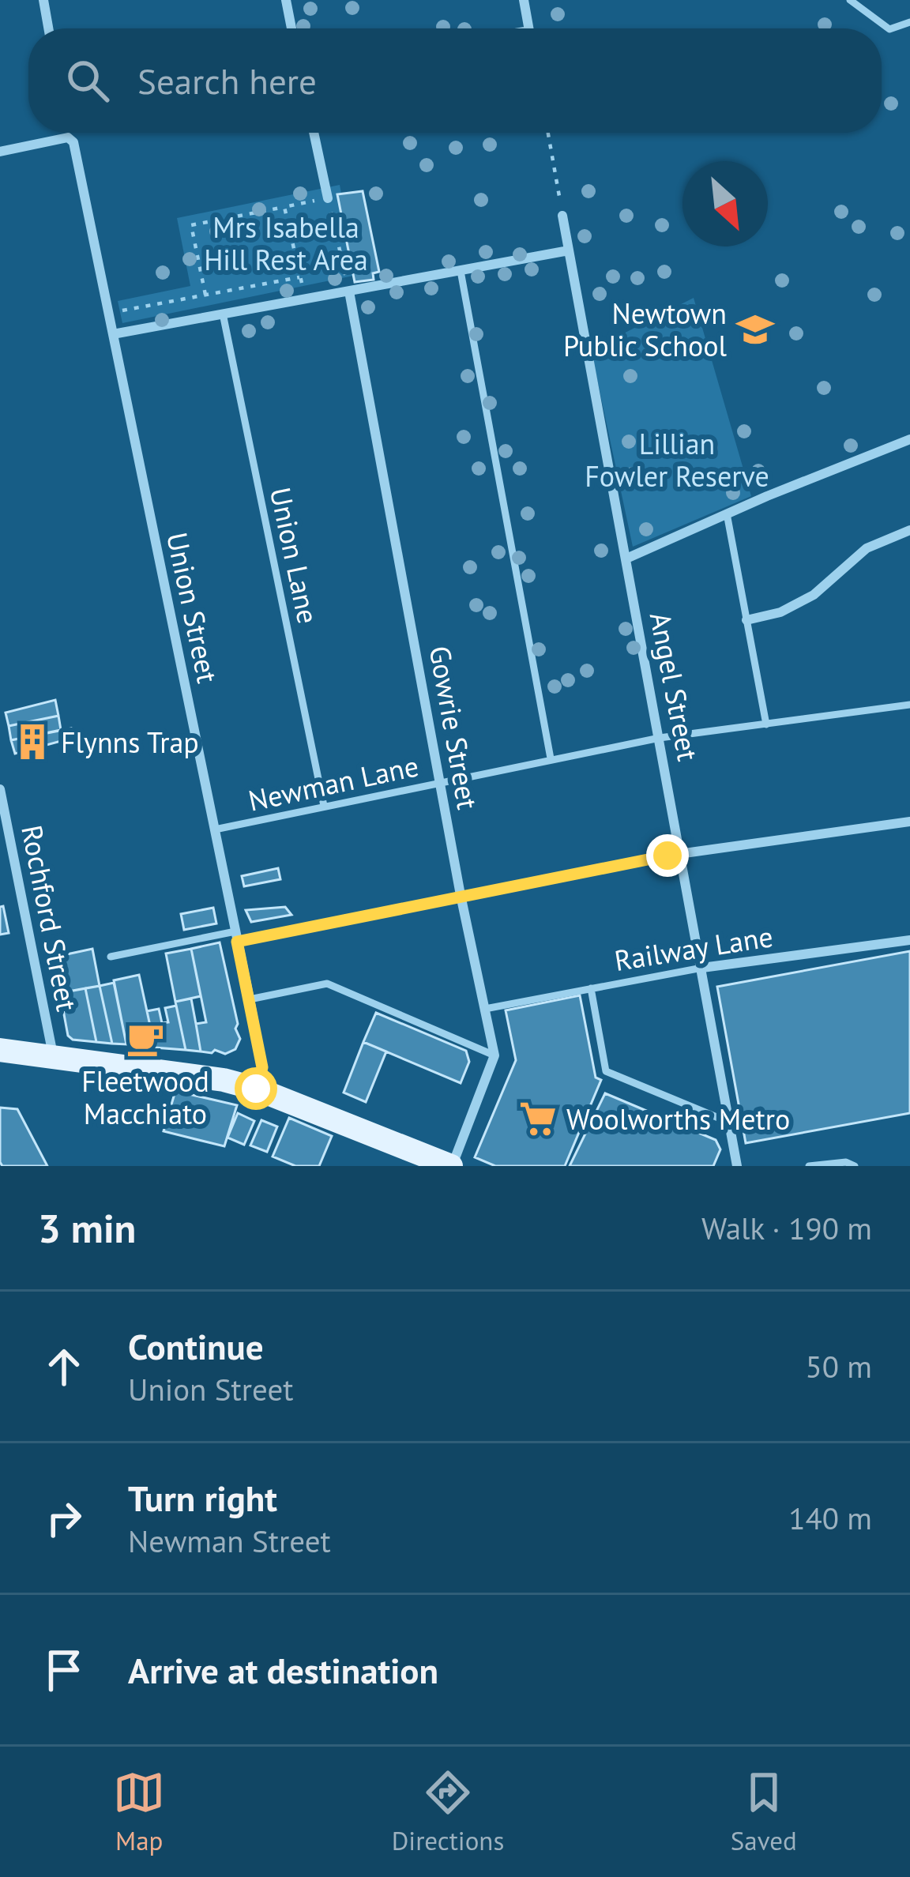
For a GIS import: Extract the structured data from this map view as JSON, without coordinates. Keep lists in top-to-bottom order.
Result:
{
  "streets": {
    "street": [
      "Union Street",
      "Angel Street",
      "Gowrie Street",
      "Rochford Street",
      "Railway Lane"
    ],
    "lane": ["Union Lane", "Newman Lane"]
  },
  "crossings": [
    ["Union Lane", "Newman Lane"],
    ["Union Street", "Newman Lane"],
    ["Angel Street", "Newman Lane"],
    ["Angel Street", "Railway Lane"],
    ["Gowrie Street", "Newman Lane"],
    ["Gowrie Street", "Railway Lane"]
  ],
  "parks": ["Mrs Isabella Hill Rest Area", "Lillian Fowler Reserve"],
  "places": {
    "school or university": ["Newtown Public School"],
    "building": ["Flynns Trap"],
    "cafe": ["Fleetwood Macchiato"],
    "supermarket": ["Woolworths Metro"]
  },
  "north": "bottom right",
  "page": {
    "search": "Search here",
    "heading": ["3 min", "Walk · 190 m"],
    "list": [
      ["Continue", "Union Street", "50 m"],
      ["Turn right", "Newman Street", "140 m"],
      "Arrive at destination"
    ],
    "nav": ["Map", "Directions", "Saved"]
  }
}
